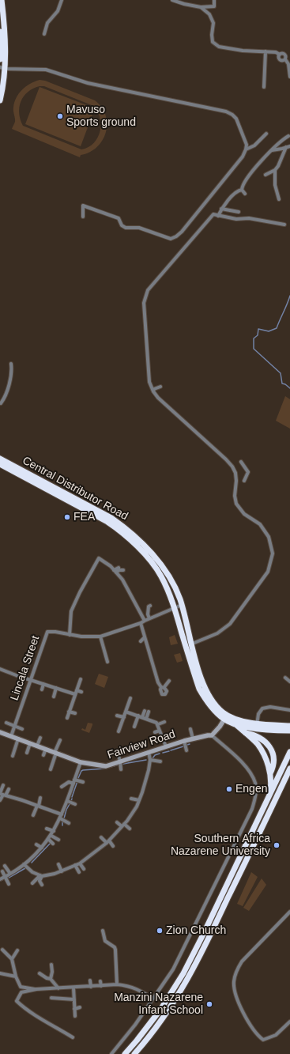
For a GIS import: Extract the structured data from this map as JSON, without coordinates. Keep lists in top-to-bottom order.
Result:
{
  "streets": {
    "highway": ["Central Distributor Road"],
    "main road": ["Fairview Road"],
    "street": ["Lincala Street"]
  },
  "crossings": [
    ["Central Distributor Road", "Lincala Street"],
    ["Lincala Street", "Fairview Road"]
  ],
  "places": [
    "Mavuso Sports ground",
    "FEA",
    "Engen",
    "Southern Africa Nazarene University",
    "Zion Church",
    "Manzini Nazarene Infant School"
  ]
}
